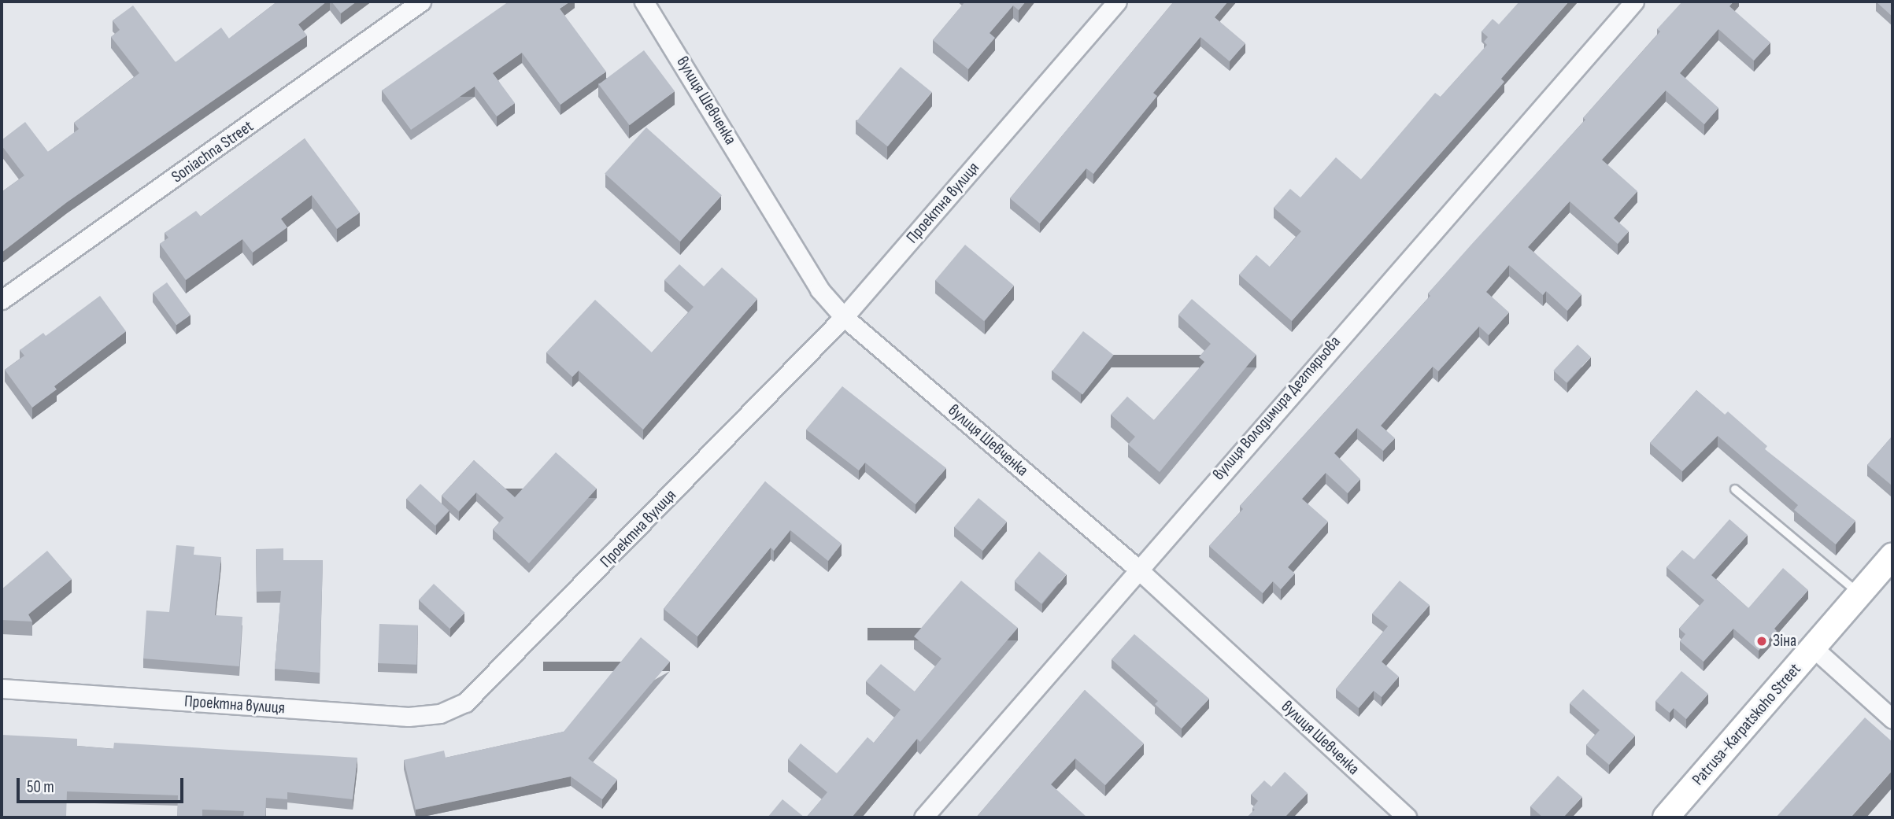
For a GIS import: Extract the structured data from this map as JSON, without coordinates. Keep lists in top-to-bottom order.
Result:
{
  "streets": {
    "main road": ["Patrusa-Karpatskoho Street"],
    "street": [
      "вулиця Шевченка",
      "Soniachna Street",
      "Проектна вулиця",
      "вулиця Володимира Дегтярьова"
    ]
  },
  "crossings": [
    ["вулиця Шевченка", "Проектна вулиця"],
    ["вулиця Шевченка", "вулиця Володимира Дегтярьова"]
  ],
  "places": ["Зіна"],
  "scale_bar": "50 m"
}
